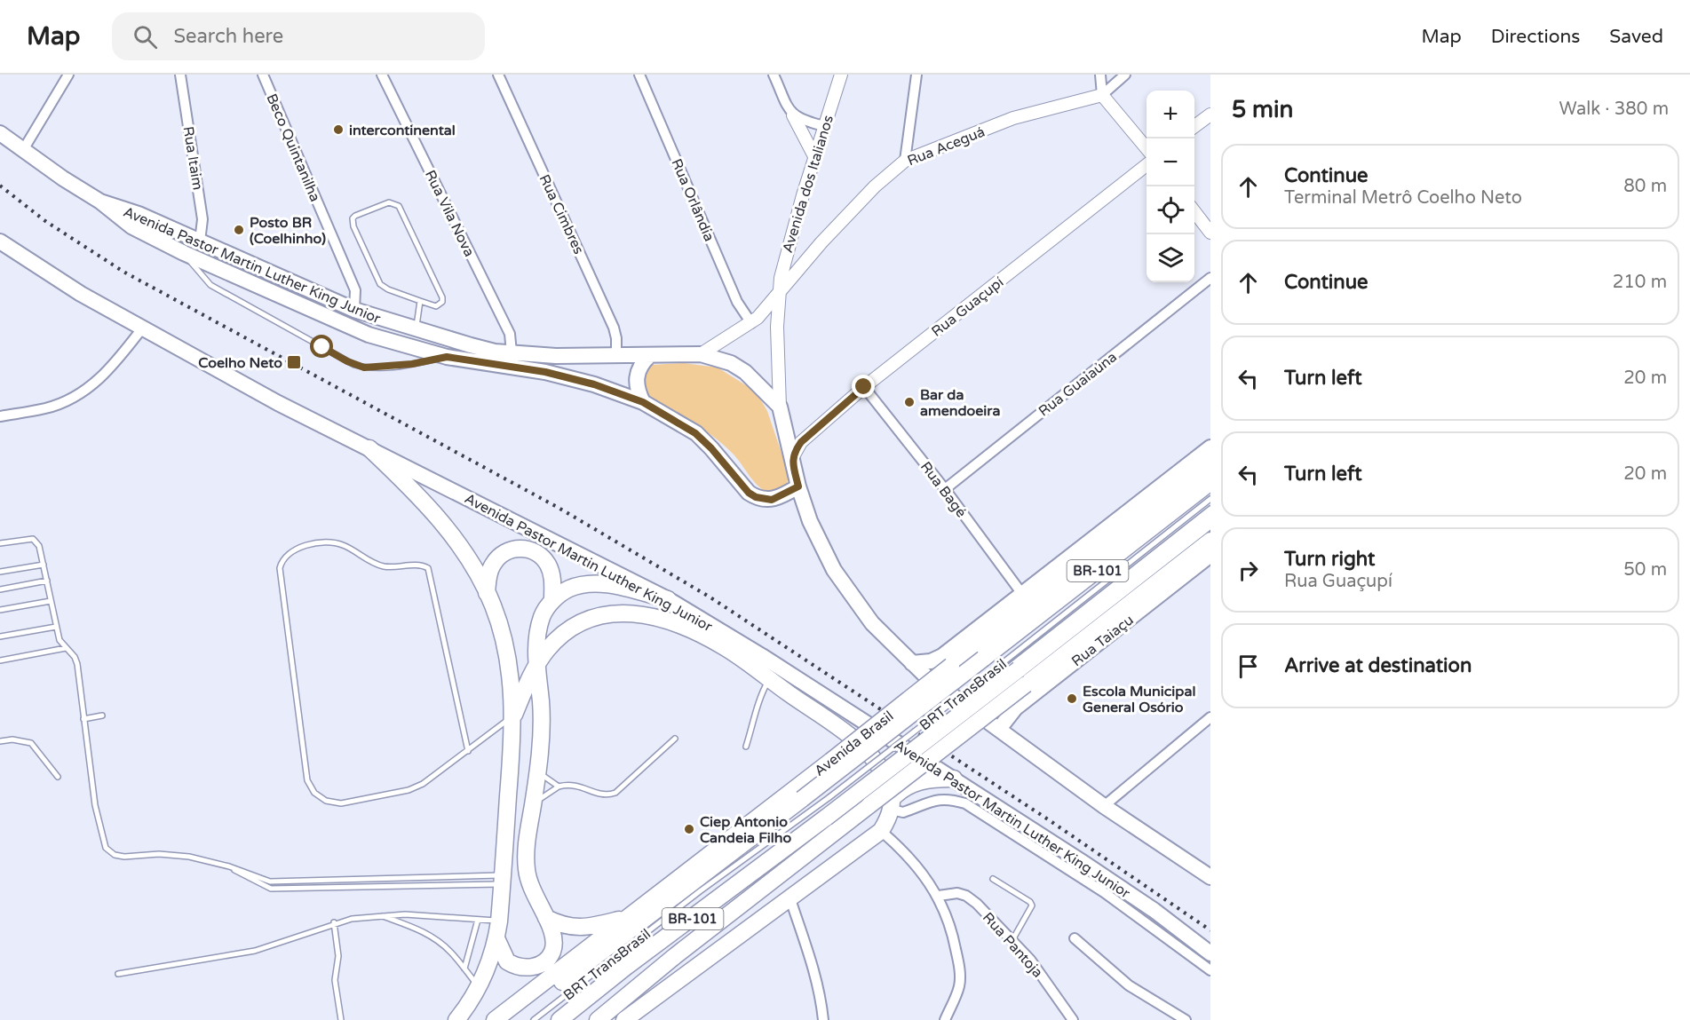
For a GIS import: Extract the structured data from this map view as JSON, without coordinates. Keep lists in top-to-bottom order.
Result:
{
  "streets": {
    "highway": ["BR-101", "Avenida Brasil"],
    "main road": ["Avenida Pastor Martin Luther King Junior", "Rua Taiaçu"],
    "street": [
      "Rua Aceguá",
      "Beco Quintanilha",
      "Rua Itaim",
      "Avenida dos Italianos",
      "Rua Orlândia",
      "Rua Vila Nova",
      "Rua Cimbres",
      "Rua Guaçupí",
      "Rua Guaiaúna",
      "Rua Bagé",
      "Rua Pantoja"
    ],
    "lane": ["BRT TransBrasil"]
  },
  "crossings": [
    ["Rua Aceguá", "Avenida dos Italianos"],
    ["Beco Quintanilha", "Avenida Pastor Martin Luther King Junior"],
    ["Rua Itaim", "Avenida Pastor Martin Luther King Junior"],
    ["Avenida dos Italianos", "Avenida Pastor Martin Luther King Junior"],
    ["Rua Vila Nova", "Avenida Pastor Martin Luther King Junior"],
    ["Rua Cimbres", "Avenida Pastor Martin Luther King Junior"],
    ["Rua Guaçupí", "Rua Bagé"],
    ["Rua Guaiaúna", "Rua Bagé"],
    ["BR-101", "BRT TransBrasil"],
    ["BRT TransBrasil", "Avenida Brasil"]
  ],
  "places": {
    "other": [
      "intercontinental",
      "Posto BR (Coelhinho)",
      "Bar da amendoeira",
      "Escola Municipal General Osório",
      "Ciep Antonio Candeia Filho"
    ],
    "transit": ["Coelho Neto"]
  },
  "page": {
    "header": "Map",
    "search": "Search here",
    "nav": ["Map", "Directions", "Saved"],
    "heading": ["5 min", "Walk · 380 m"],
    "map_buttons": ["+", "−"],
    "list": [
      ["Continue", "Terminal Metrô Coelho Neto", "80 m"],
      ["Continue", "210 m"],
      ["Turn left", "20 m"],
      ["Turn left", "20 m"],
      ["Turn right", "Rua Guaçupí", "50 m"],
      "Arrive at destination"
    ]
  }
}
